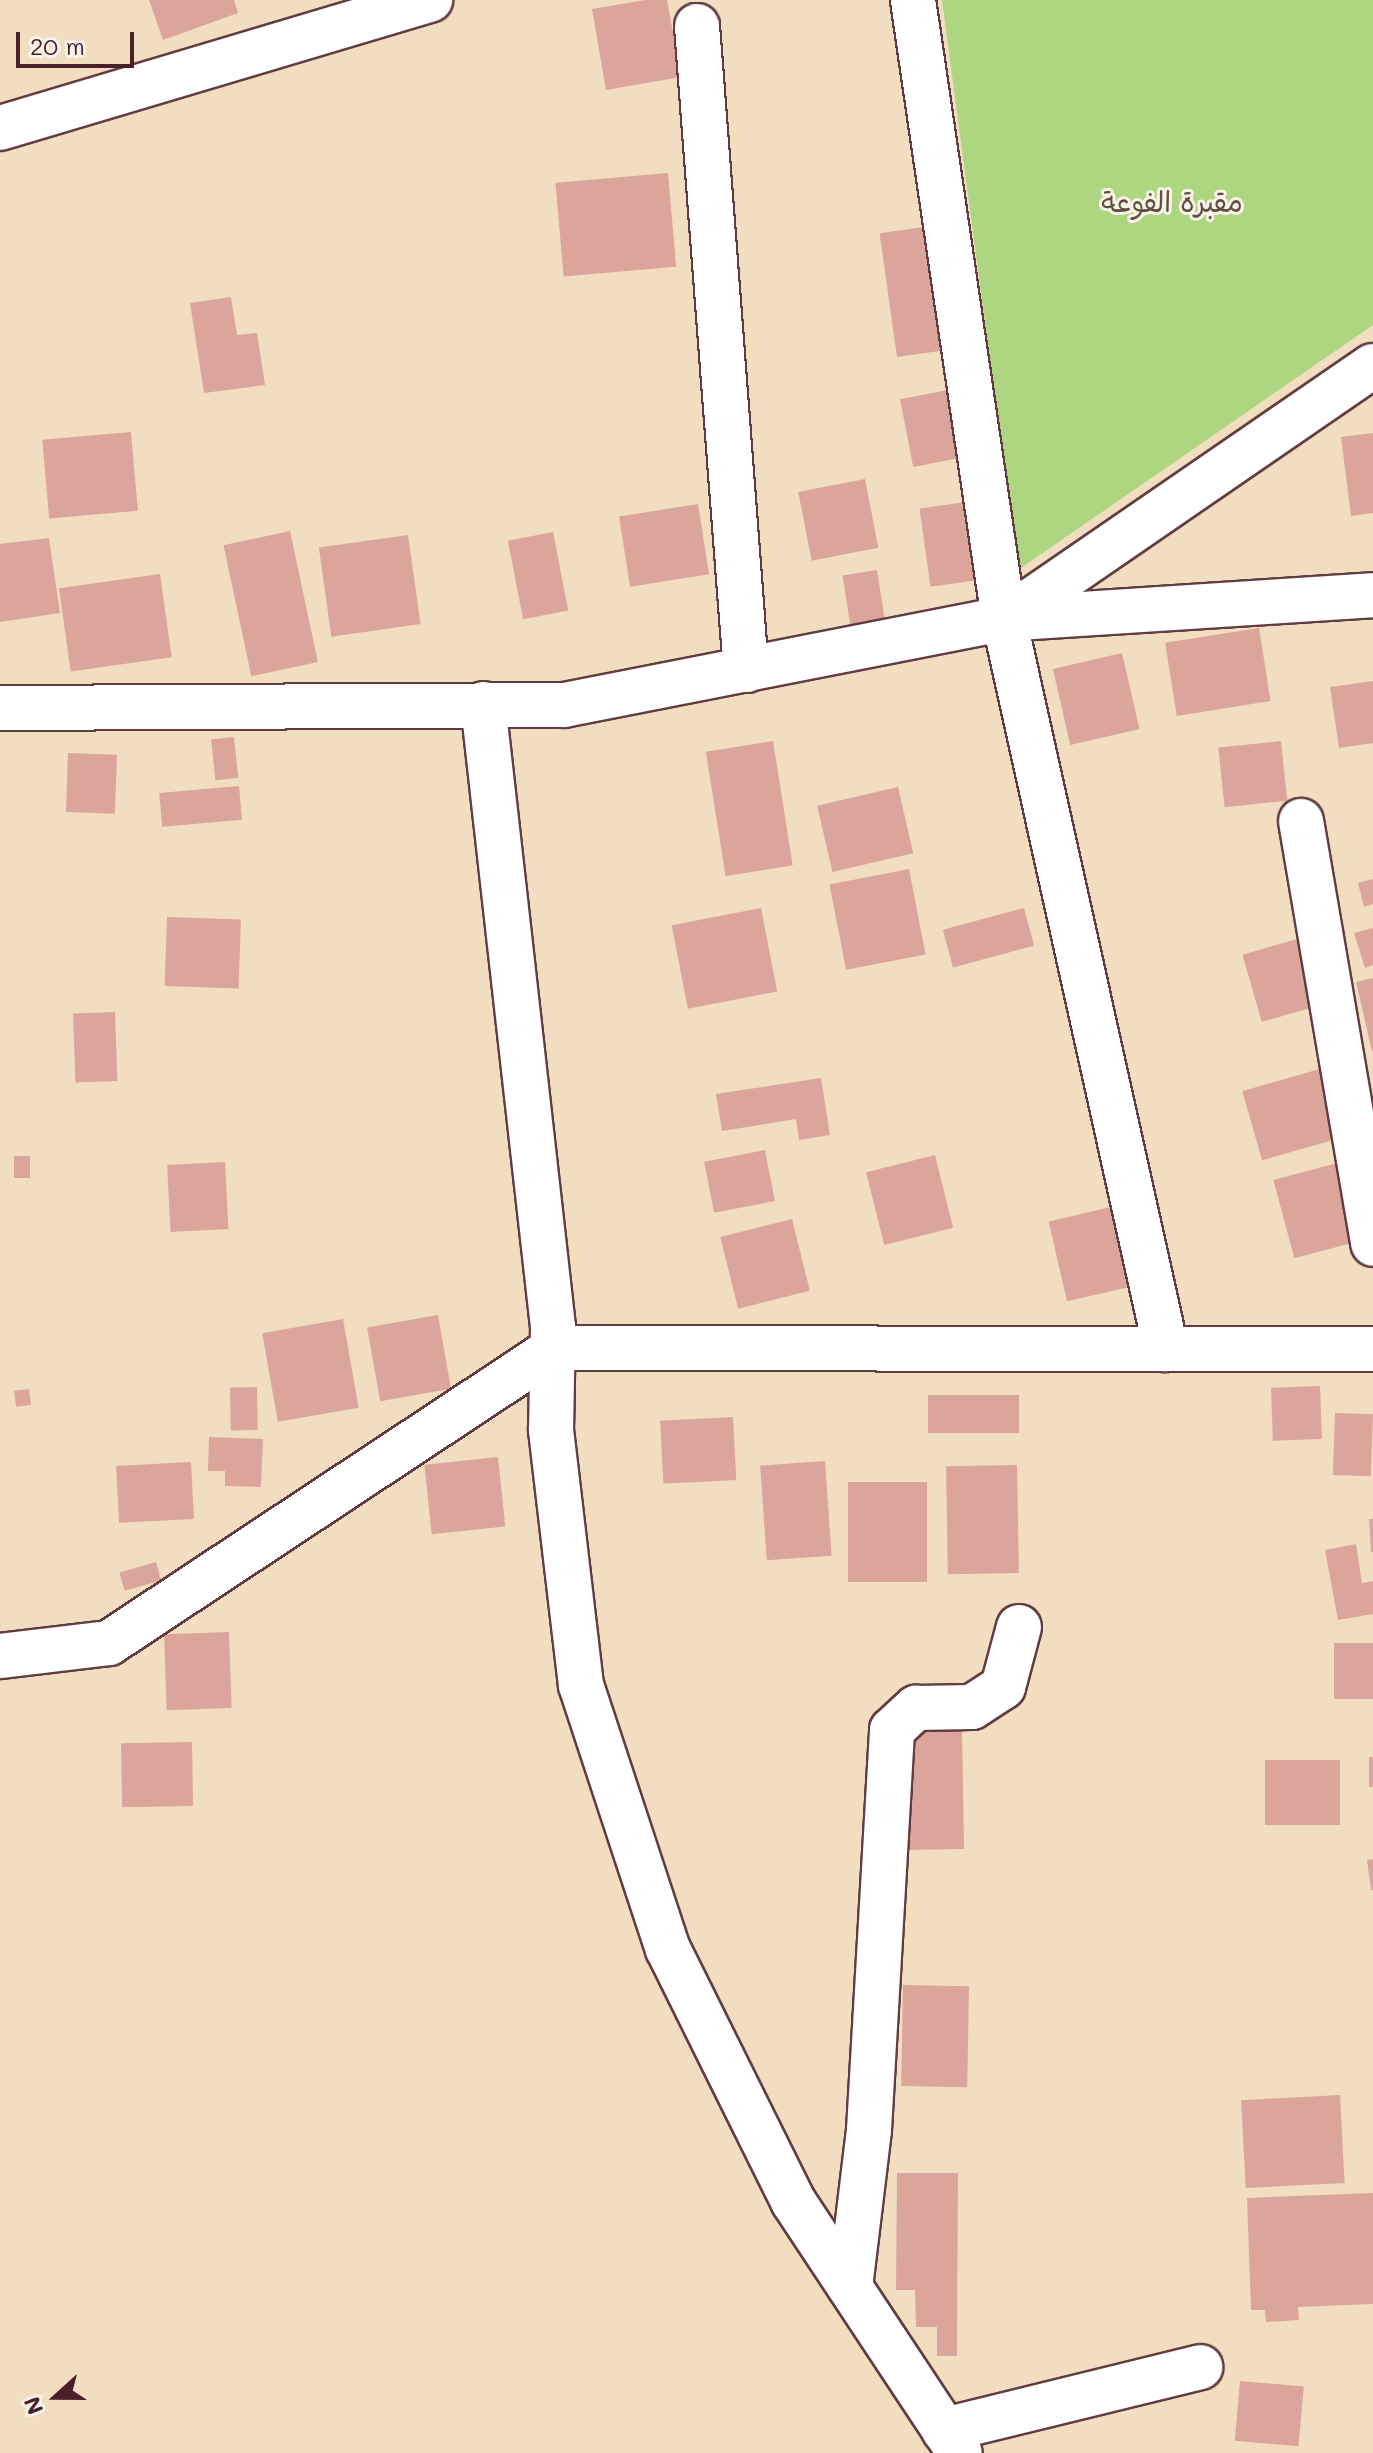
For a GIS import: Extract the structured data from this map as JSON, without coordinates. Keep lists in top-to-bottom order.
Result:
{
  "parks": ["مقبرة الفوعة"],
  "scale_bar": "20 m",
  "north": "left"
}
